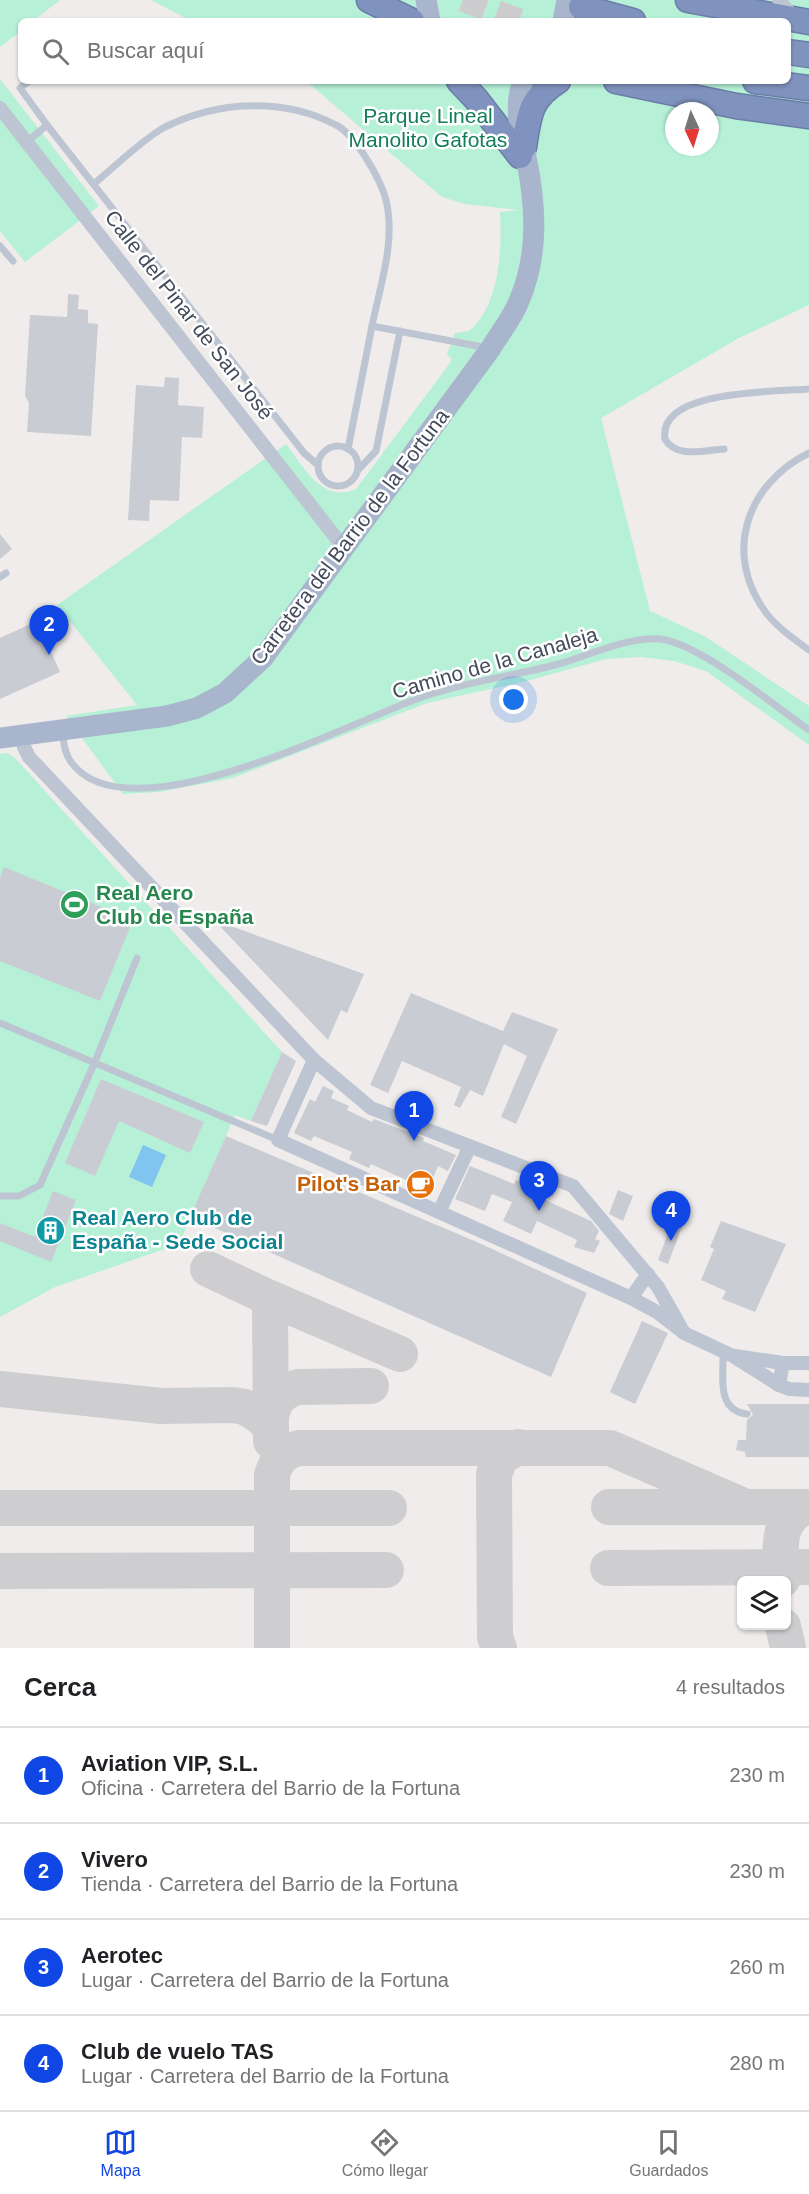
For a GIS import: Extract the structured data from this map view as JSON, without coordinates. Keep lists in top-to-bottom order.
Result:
{
  "streets": {
    "main road": ["Carretera del Barrio de la Fortuna"],
    "street": ["Calle del Pinar de San José"],
    "lane": ["Camino de la Canaleja"]
  },
  "crossings": [
    ["Calle del Pinar de San José", "Carretera del Barrio de la Fortuna"],
    ["Carretera del Barrio de la Fortuna", "Camino de la Canaleja"]
  ],
  "parks": ["Parque Lineal Manolito Gafotas"],
  "places": {
    "sports": ["Real Aero Club de España"],
    "cafe": ["Pilot's Bar"],
    "building": ["Real Aero Club de España - Sede Social"]
  },
  "north": "bottom",
  "page": {
    "search": "Buscar aquí",
    "pins": [
      "2",
      "1",
      "3",
      "4"
    ],
    "heading": ["Cerca", "4 resultados"],
    "list": [
      {
        "mark": "1",
        "name": "Aviation VIP, S.L.",
        "note": "Oficina · Carretera del Barrio de la Fortuna",
        "value": "230 m"
      },
      {
        "mark": "2",
        "name": "Vivero",
        "note": "Tienda · Carretera del Barrio de la Fortuna",
        "value": "230 m"
      },
      {
        "mark": "3",
        "name": "Aerotec",
        "note": "Lugar · Carretera del Barrio de la Fortuna",
        "value": "260 m"
      },
      {
        "mark": "4",
        "name": "Club de vuelo TAS",
        "note": "Lugar · Carretera del Barrio de la Fortuna",
        "value": "280 m"
      }
    ],
    "nav": ["Mapa", "Cómo llegar", "Guardados"]
  }
}
